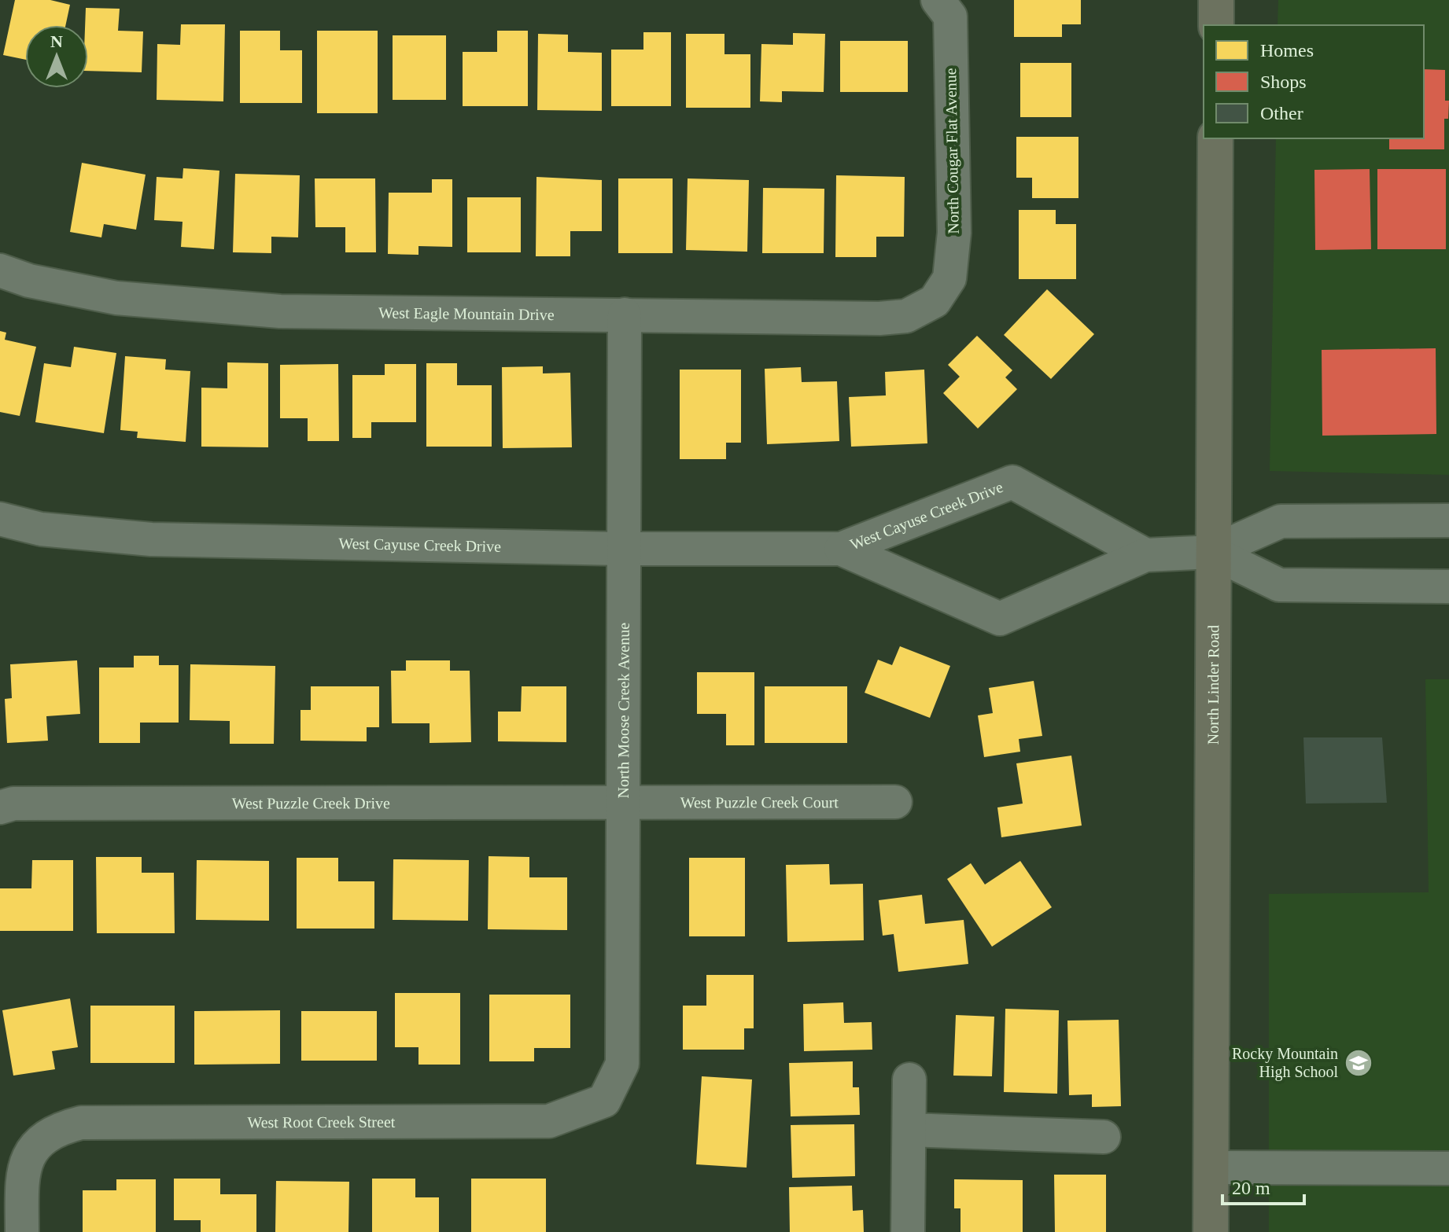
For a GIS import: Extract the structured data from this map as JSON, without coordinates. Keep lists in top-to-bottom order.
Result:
{
  "streets": {
    "main road": ["North Linder Road"],
    "street": [
      "North Cougar Flat Avenue",
      "West Eagle Mountain Drive",
      "West Cayuse Creek Drive",
      "North Moose Creek Avenue",
      "West Puzzle Creek Court",
      "West Puzzle Creek Drive",
      "West Root Creek Street"
    ]
  },
  "crossings": [
    ["North Cougar Flat Avenue", "West Eagle Mountain Drive"],
    ["West Eagle Mountain Drive", "North Moose Creek Avenue"],
    ["West Cayuse Creek Drive", "North Linder Road"],
    ["West Cayuse Creek Drive", "North Moose Creek Avenue"],
    ["North Moose Creek Avenue", "West Puzzle Creek Court"],
    ["North Moose Creek Avenue", "West Puzzle Creek Drive"],
    ["North Moose Creek Avenue", "West Root Creek Street"],
    ["West Puzzle Creek Court", "West Puzzle Creek Drive"]
  ],
  "places": {
    "school or university": ["Rocky Mountain High School"]
  },
  "legend": ["Homes", "Shops", "Other"],
  "scale_bar": "20 m",
  "north": "top"
}
